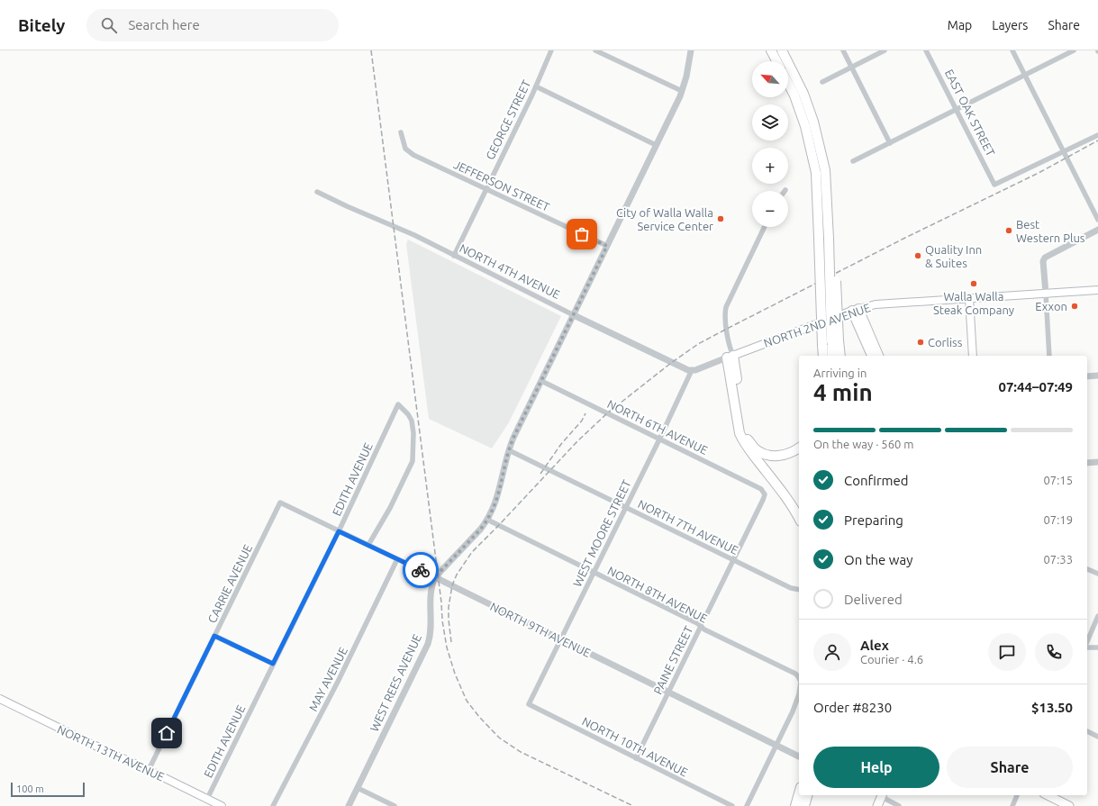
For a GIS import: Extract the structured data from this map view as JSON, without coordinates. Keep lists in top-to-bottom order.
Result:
{
  "streets": {
    "main road": ["NORTH 2ND AVENUE", "NORTH 13TH AVENUE"],
    "street": [
      "EAST OAK STREET",
      "GEORGE STREET",
      "JEFFERSON STREET",
      "NORTH 4TH AVENUE",
      "NORTH 6TH AVENUE",
      "EDITH AVENUE",
      "NORTH 7TH AVENUE",
      "WEST MOORE STREET",
      "CARRIE AVENUE",
      "NORTH 8TH AVENUE",
      "NORTH 9TH AVENUE",
      "PAINE STREET",
      "MAY AVENUE",
      "WEST REES AVENUE",
      "NORTH 10TH AVENUE"
    ]
  },
  "crossings": [
    ["GEORGE STREET", "JEFFERSON STREET"],
    ["GEORGE STREET", "NORTH 4TH AVENUE"],
    ["JEFFERSON STREET", "WEST REES AVENUE"],
    ["NORTH 4TH AVENUE", "NORTH 2ND AVENUE"],
    ["NORTH 4TH AVENUE", "WEST MOORE STREET"],
    ["NORTH 4TH AVENUE", "WEST REES AVENUE"],
    ["NORTH 2ND AVENUE", "WEST MOORE STREET"],
    ["NORTH 6TH AVENUE", "WEST MOORE STREET"],
    ["NORTH 6TH AVENUE", "PAINE STREET"],
    ["NORTH 6TH AVENUE", "WEST REES AVENUE"],
    ["EDITH AVENUE", "NORTH 9TH AVENUE"],
    ["EDITH AVENUE", "NORTH 13TH AVENUE"],
    ["NORTH 7TH AVENUE", "WEST MOORE STREET"],
    ["NORTH 7TH AVENUE", "PAINE STREET"],
    ["NORTH 7TH AVENUE", "WEST REES AVENUE"],
    ["WEST MOORE STREET", "NORTH 8TH AVENUE"],
    ["WEST MOORE STREET", "NORTH 9TH AVENUE"],
    ["WEST MOORE STREET", "NORTH 10TH AVENUE"],
    ["CARRIE AVENUE", "NORTH 9TH AVENUE"],
    ["CARRIE AVENUE", "NORTH 13TH AVENUE"],
    ["NORTH 8TH AVENUE", "PAINE STREET"],
    ["NORTH 8TH AVENUE", "WEST REES AVENUE"],
    ["NORTH 9TH AVENUE", "PAINE STREET"],
    ["NORTH 9TH AVENUE", "MAY AVENUE"],
    ["NORTH 9TH AVENUE", "WEST REES AVENUE"],
    ["PAINE STREET", "NORTH 10TH AVENUE"]
  ],
  "places": [
    "City of Walla Walla Service Center",
    "Best Western Plus",
    "Quality Inn & Suites",
    "Walla Walla Steak Company",
    "Exxon",
    "Corliss"
  ],
  "scale_bar": "100 m",
  "north": "top left",
  "page": {
    "header": "Bitely",
    "search": "Search here",
    "nav": ["Map", "Layers", "Share"],
    "map_buttons": ["+", "−"],
    "heading": ["4 min", "Arriving in", "07:44–07:49"],
    "panel": [
      "Alex",
      "Courier · 4.6",
      "Order #8230",
      "$13.50"
    ],
    "bar": "On the way · 560 m",
    "list": [
      ["Confirmed", "07:15"],
      ["Preparing", "07:19"],
      ["On the way", "07:33"],
      "Delivered"
    ],
    "buttons": ["Help", "Share"],
    "scale": "100 m"
  }
}
